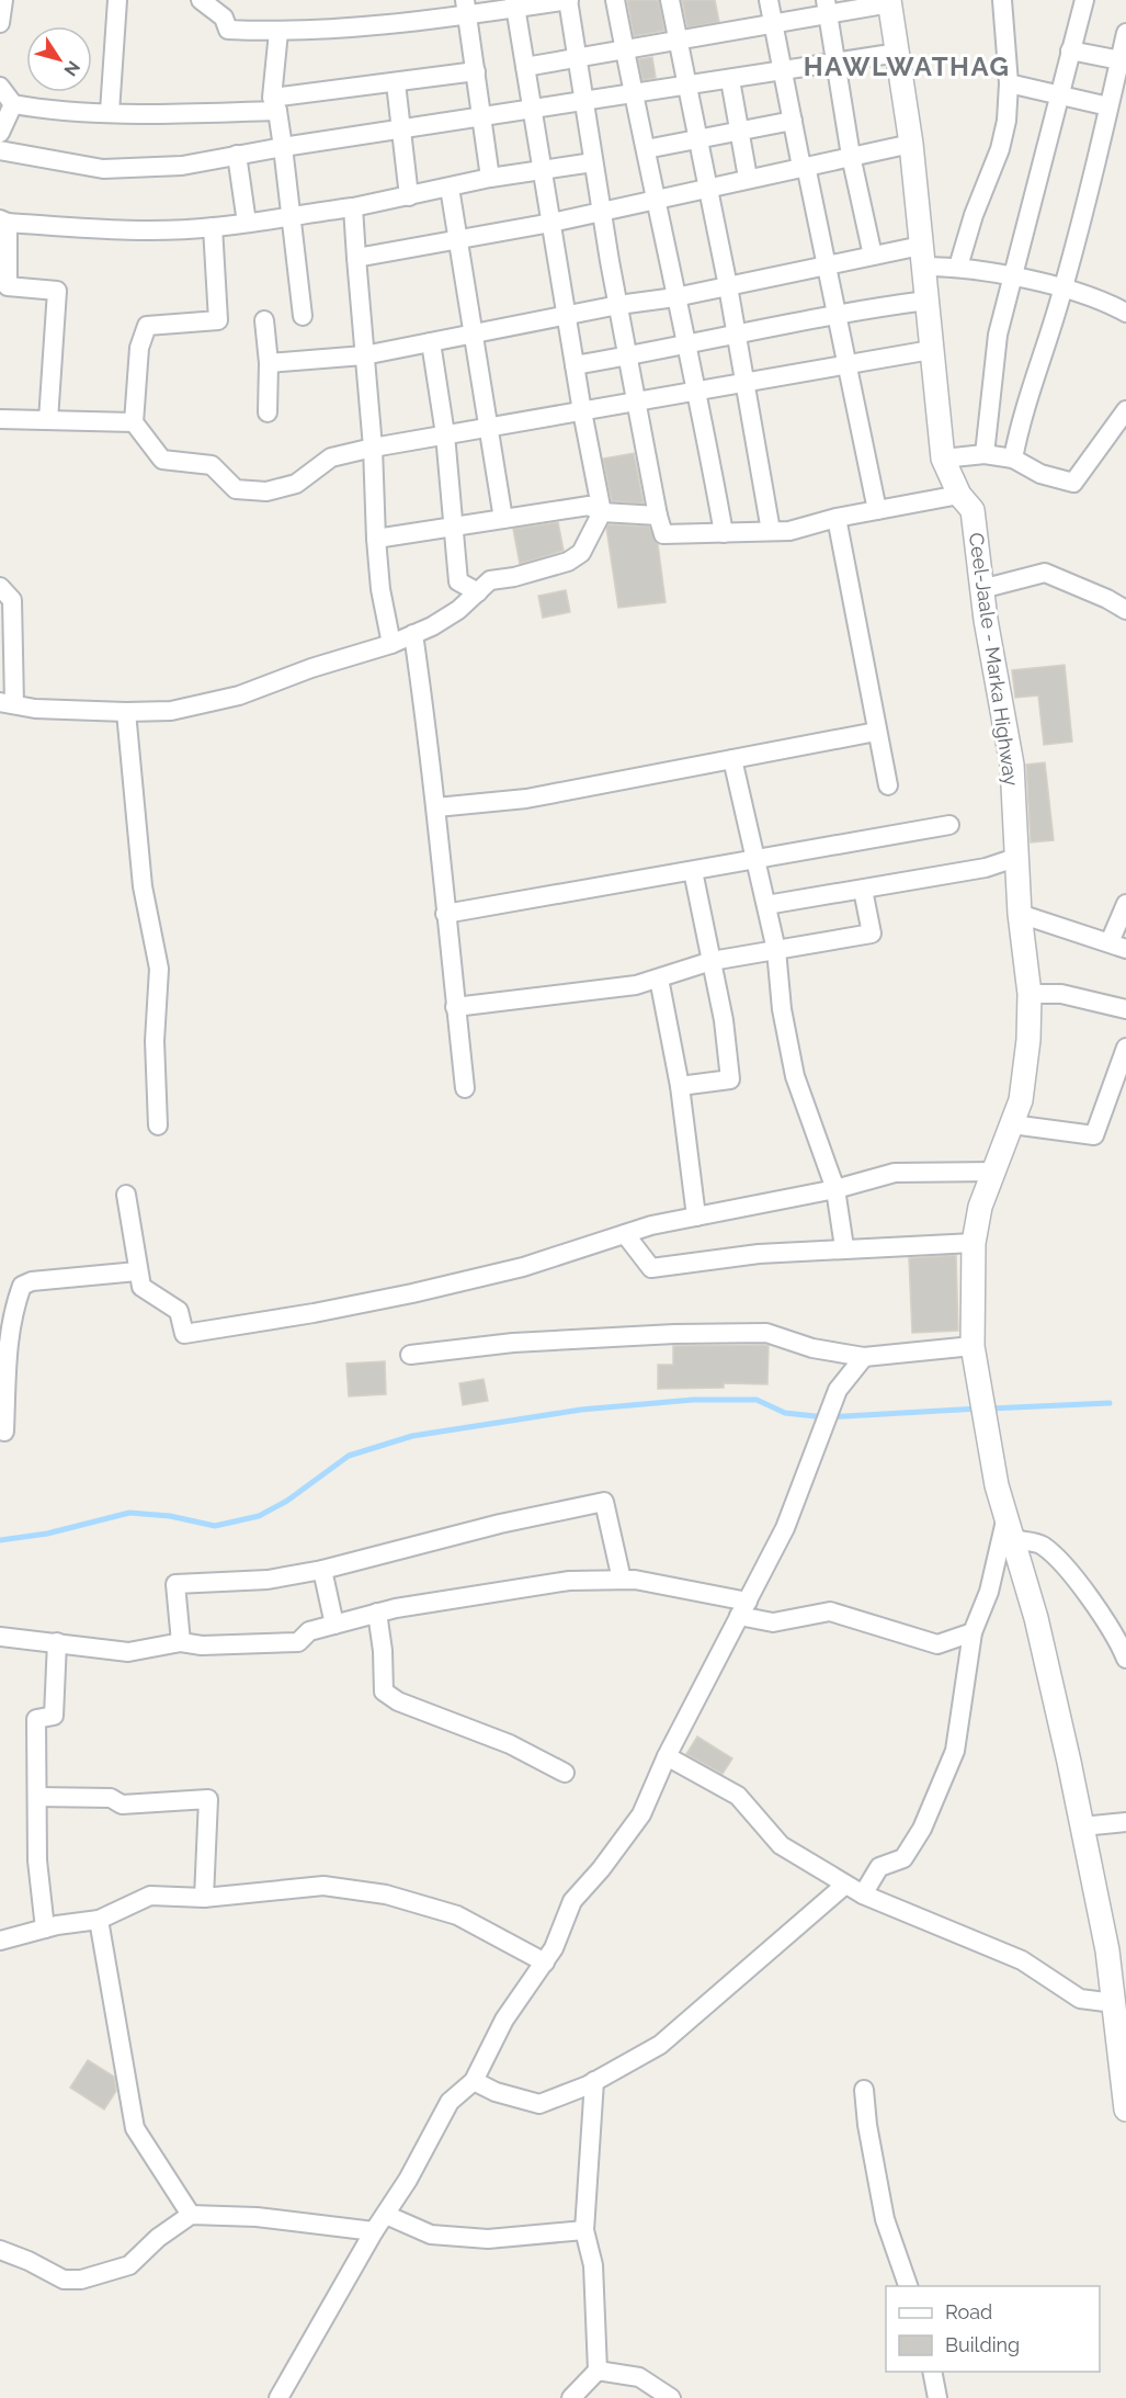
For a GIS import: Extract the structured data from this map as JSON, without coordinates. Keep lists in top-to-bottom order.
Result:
{
  "streets": {
    "street": ["Ceel-Jaale - Marka Highway"]
  },
  "districts": ["HAWLWATHAG"],
  "legend": ["Road", "Building"],
  "north": "bottom right"
}
